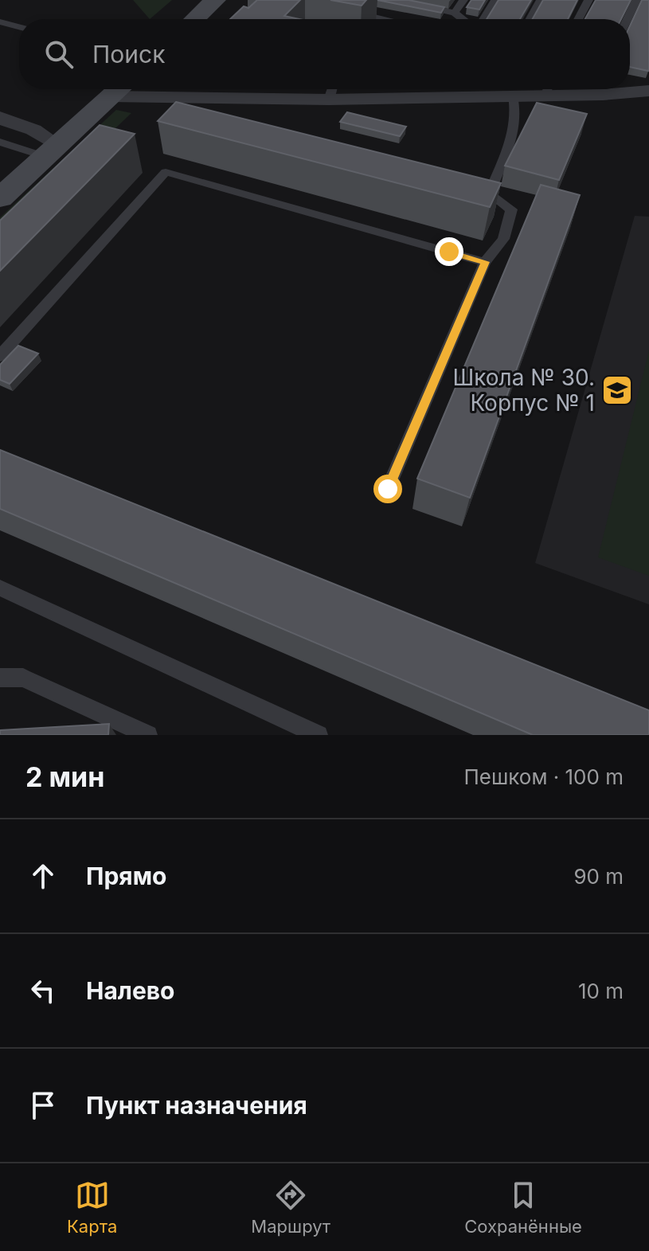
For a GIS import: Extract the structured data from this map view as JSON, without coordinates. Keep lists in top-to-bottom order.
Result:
{
  "places": {
    "school or university": ["Школа № 30. Корпус № 1"]
  },
  "page": {
    "search": "Поиск",
    "heading": ["2 мин", "Пешком · 100 m"],
    "list": [
      ["Прямо", "90 m"],
      ["Налево", "10 m"],
      "Пункт назначения"
    ],
    "nav": ["Карта", "Маршрут", "Сохранённые"]
  }
}
